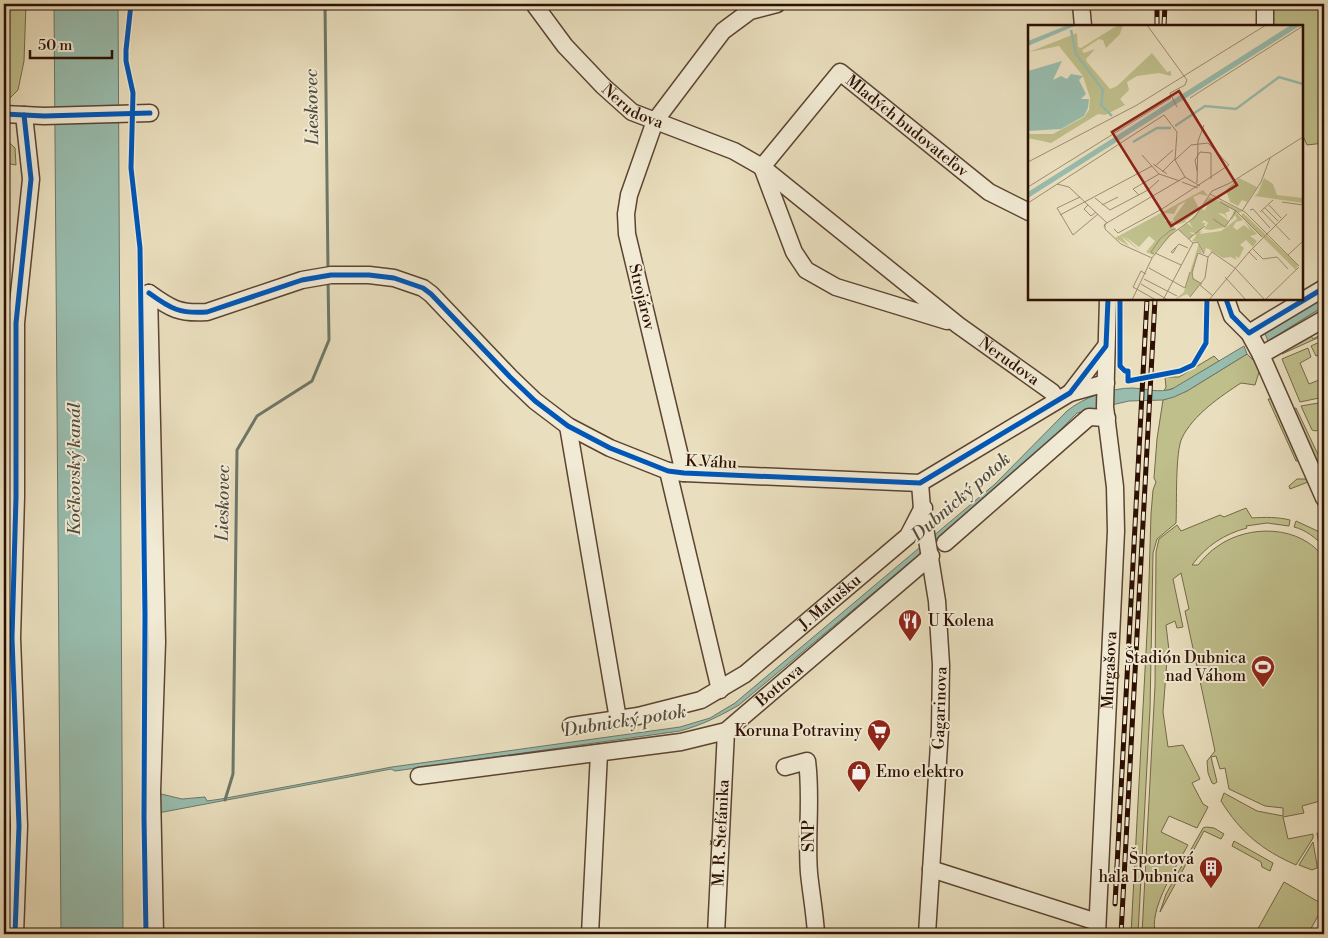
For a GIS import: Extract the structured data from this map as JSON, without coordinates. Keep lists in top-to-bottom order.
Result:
{
  "streets": {
    "street": [
      "Nerudova",
      "Mladých budovateľov",
      "Strojárov",
      "K Váhu",
      "J. Matušku",
      "Murgašova",
      "Bottova",
      "Gagarinova",
      "M. R. Štefánika",
      "SNP"
    ]
  },
  "crossings": [
    ["Nerudova", "Mladých budovateľov"],
    ["Nerudova", "Strojárov"],
    ["Strojárov", "K Váhu"],
    ["K Váhu", "Gagarinova"],
    ["J. Matušku", "Gagarinova"],
    ["Bottova", "Gagarinova"],
    ["Bottova", "M. R. Štefánika"]
  ],
  "water": ["Lieskovec", "Kočkovský kanál", "Dubnický potok"],
  "places": {
    "restaurant": ["U Kolena"],
    "sports": ["Štadión Dubnica nad Váhom"],
    "supermarket": ["Koruna Potraviny"],
    "shop": ["Emo elektro"],
    "building": ["Športová hala Dubnica"]
  },
  "scale_bar": "50 m"
}
